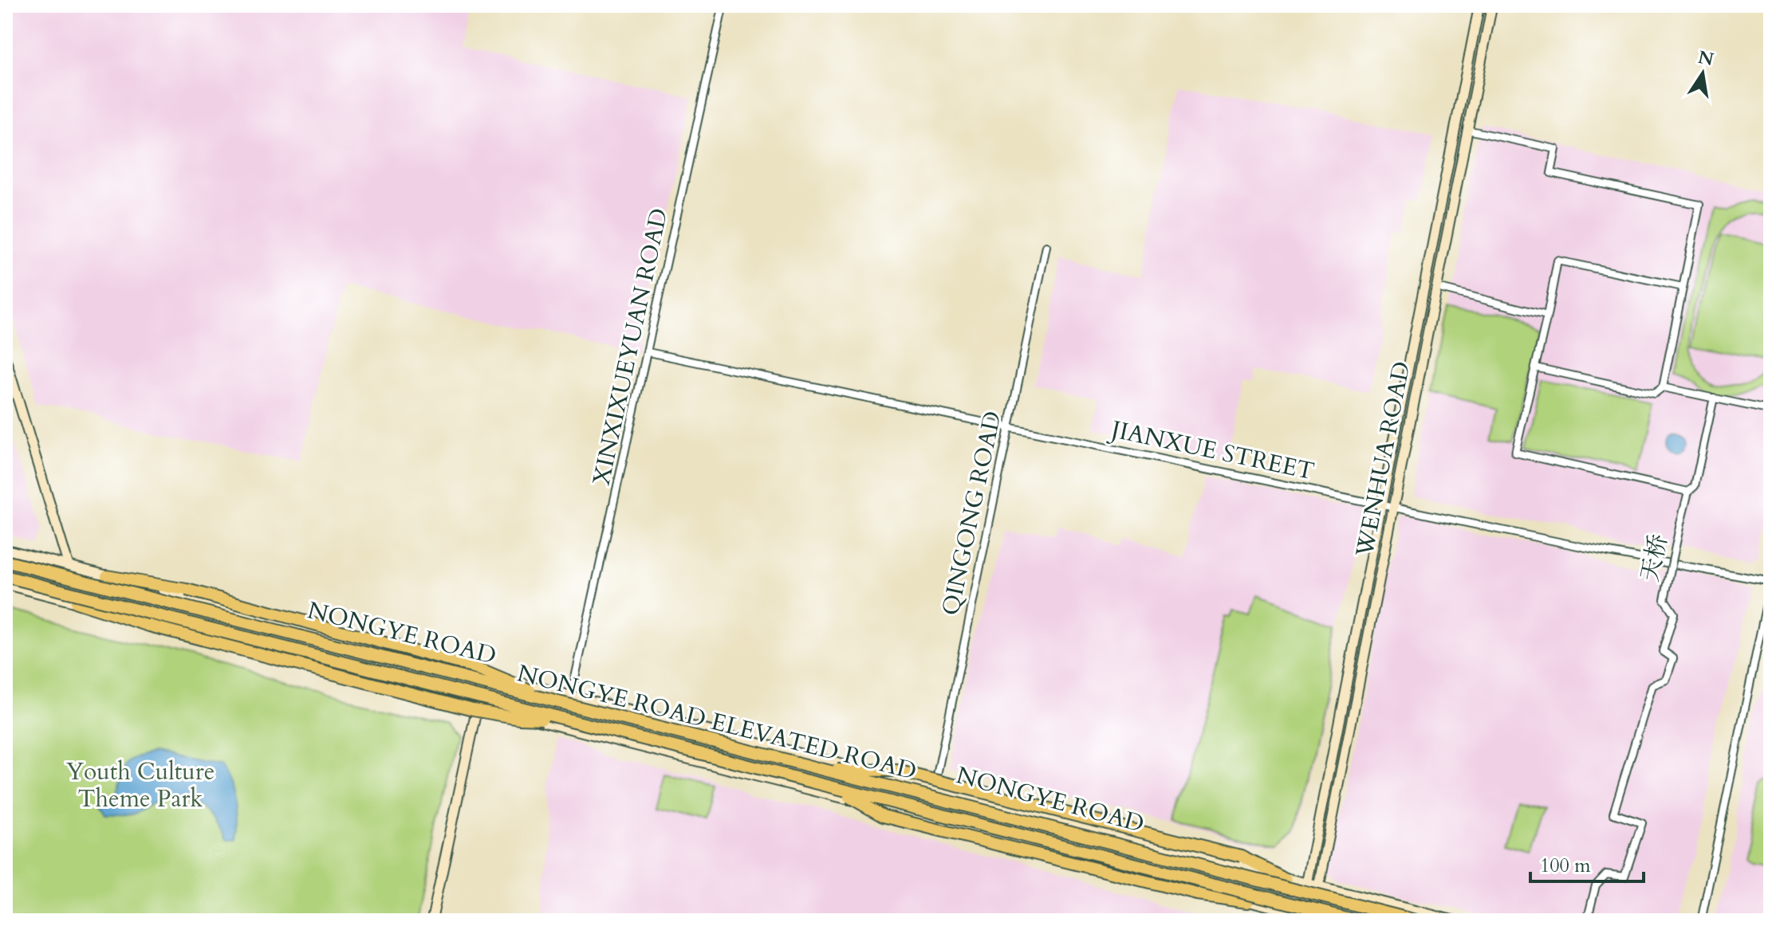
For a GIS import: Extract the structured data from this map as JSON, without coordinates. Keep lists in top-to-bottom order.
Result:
{
  "streets": {
    "highway": ["NONGYE ROAD ELEVATED ROAD"],
    "street": [
      "XINXIXUEYUAN ROAD",
      "JIANXUE STREET",
      "WENHUA ROAD",
      "QINGONG ROAD",
      "天桥",
      "NONGYE ROAD"
    ]
  },
  "crossings": [
    ["XINXIXUEYUAN ROAD", "JIANXUE STREET"],
    ["XINXIXUEYUAN ROAD", "NONGYE ROAD"],
    ["JIANXUE STREET", "WENHUA ROAD"],
    ["JIANXUE STREET", "QINGONG ROAD"],
    ["WENHUA ROAD", "NONGYE ROAD"],
    ["QINGONG ROAD", "NONGYE ROAD"]
  ],
  "parks": ["Youth Culture Theme Park"],
  "scale_bar": "100 m",
  "north": "top"
}
